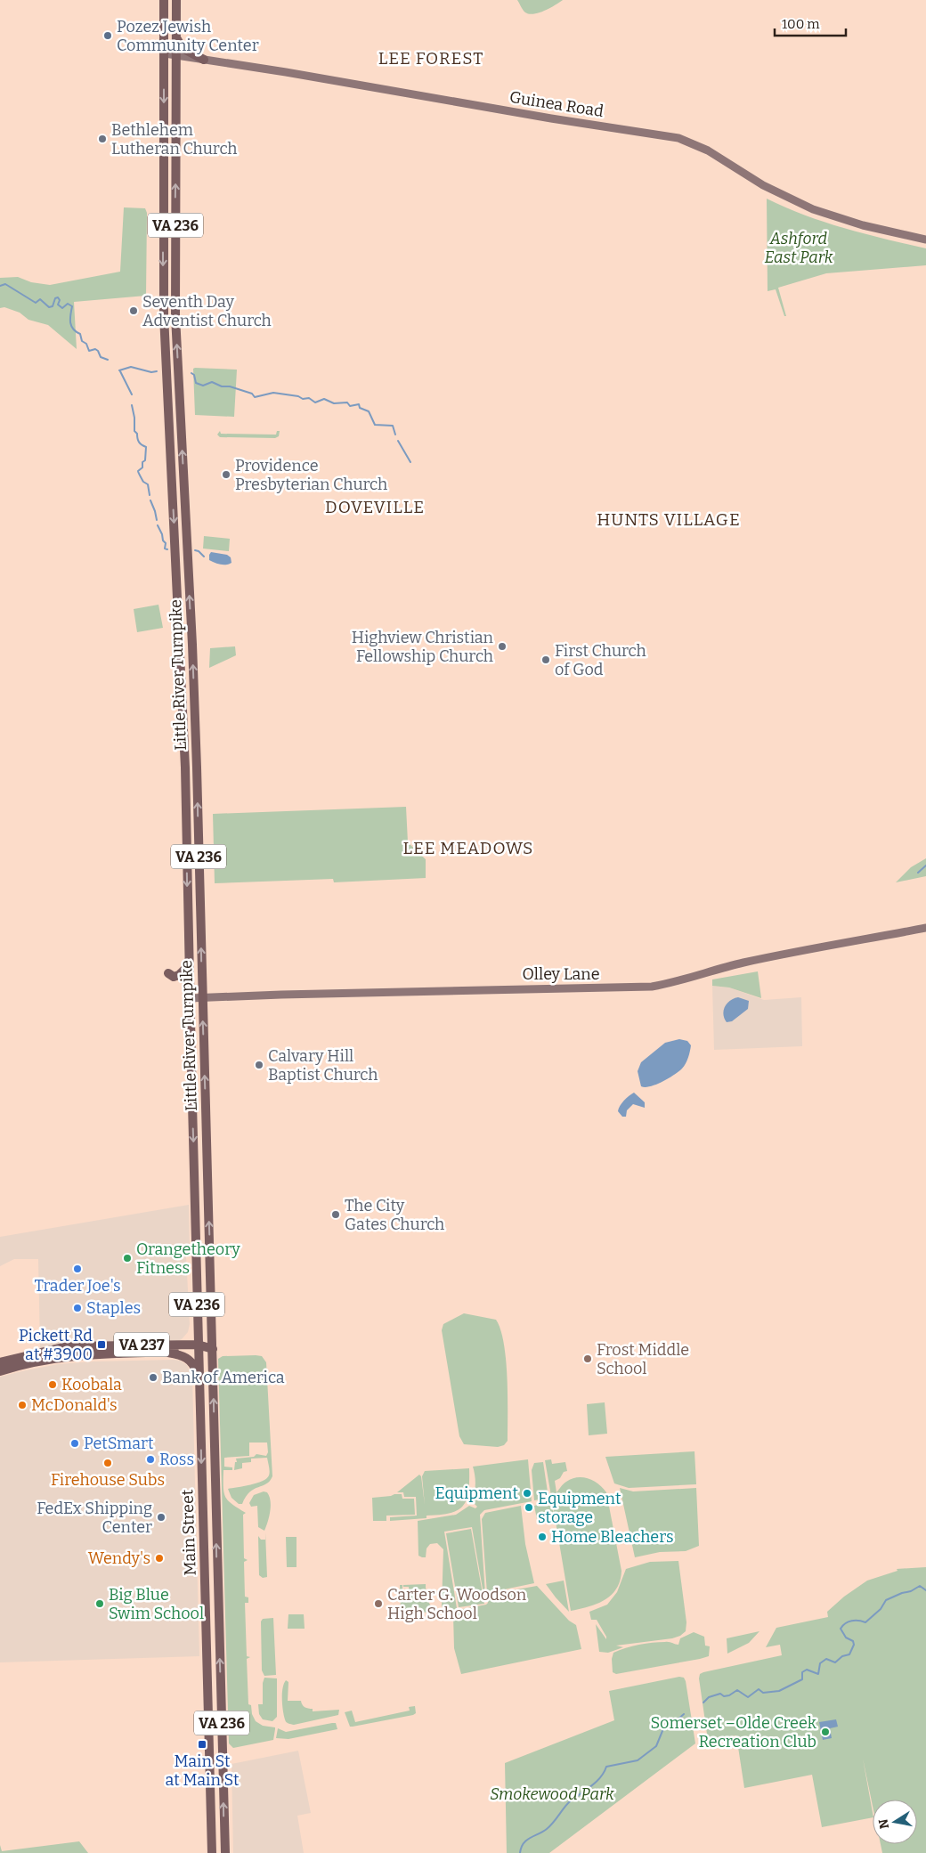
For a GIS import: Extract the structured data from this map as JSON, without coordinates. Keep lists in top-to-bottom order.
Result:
{
  "streets": {
    "main road": [
      "Guinea Road",
      "VA 236",
      "Little River Turnpike",
      "Olley Lane",
      "VA 237",
      "Main Street"
    ]
  },
  "crossings": [
    ["Guinea Road", "Little River Turnpike"],
    ["Little River Turnpike", "Olley Lane"],
    ["Little River Turnpike", "VA 237"],
    ["Little River Turnpike", "Main Street"],
    ["VA 237", "Main Street"]
  ],
  "districts": [
    "LEE FOREST",
    "DOVEVILLE",
    "HUNTS VILLAGE",
    "LEE MEADOWS"
  ],
  "parks": ["Ashford East Park", "Smokewood Park"],
  "places": {
    "other": [
      "Pozez Jewish Community Center",
      "Bethlehem Lutheran Church",
      "Seventh Day Adventist Church",
      "Providence Presbyterian Church",
      "Highview Christian Fellowship Church",
      "First Church of God",
      "Calvary Hill Baptist Church",
      "The City Gates Church",
      "Orangetheory Fitness",
      "Trader Joe's",
      "Staples",
      "Frost Middle School",
      "Bank of America",
      "Koobala",
      "McDonald's",
      "PetSmart",
      "Ross",
      "Firehouse Subs",
      "Equipment",
      "Equipment storage",
      "FedEx Shipping Center",
      "Home Bleachers",
      "Wendy's",
      "Big Blue Swim School",
      "Carter G. Woodson High School",
      "Somerset –Olde Creek Recreation Club"
    ],
    "transit": ["Pickett Rd at #3900", "Main St at Main St"]
  },
  "scale_bar": "100 m",
  "north": "left"
}
